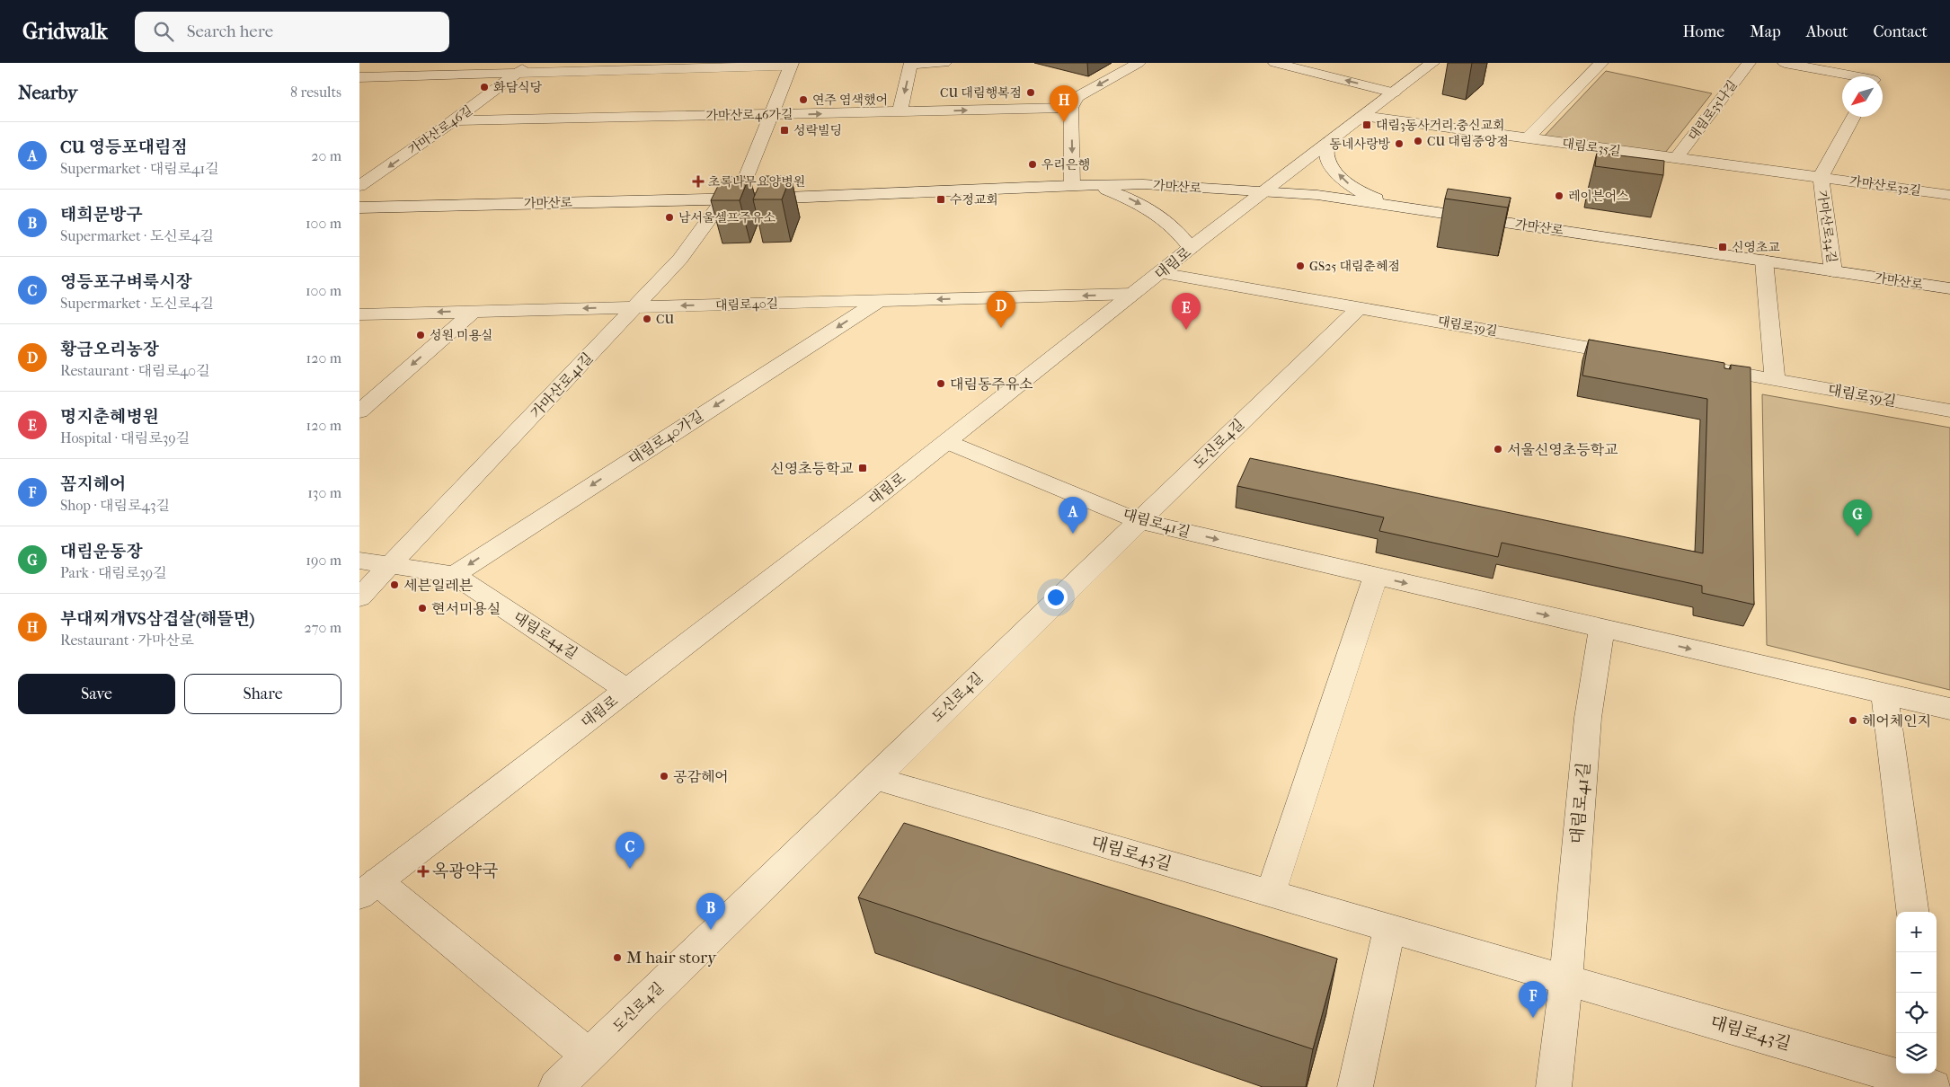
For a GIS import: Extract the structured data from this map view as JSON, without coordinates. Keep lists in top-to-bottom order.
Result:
{
  "streets": {
    "street": [
      "대림로35나길",
      "가마산로46가길",
      "가마산로46길",
      "대림로35길",
      "가마산로32길",
      "가마산로",
      "가마산로34길",
      "대림로",
      "대림로40길",
      "대림로39길",
      "가마산로41길",
      "대림로40가길",
      "도신로4길",
      "대림로41길",
      "대림로44길",
      "대림로43길"
    ]
  },
  "crossings": [
    ["대림로35나길", "대림로35길"],
    ["가마산로46가길", "가마산로46길"],
    ["대림로35길", "가마산로32길"],
    ["대림로35길", "가마산로34길"],
    ["대림로35길", "대림로"],
    ["가마산로32길", "가마산로34길"],
    ["가마산로", "가마산로34길"],
    ["가마산로", "대림로"],
    ["가마산로", "가마산로41길"],
    ["대림로", "대림로40길"],
    ["대림로", "대림로39길"],
    ["대림로", "도신로4길"],
    ["대림로", "대림로41길"],
    ["대림로", "대림로44길"],
    ["대림로40길", "가마산로41길"],
    ["대림로40길", "대림로40가길"],
    ["대림로39길", "도신로4길"],
    ["가마산로41길", "대림로44길"],
    ["대림로40가길", "대림로44길"],
    ["도신로4길", "대림로41길"],
    ["도신로4길", "대림로43길"],
    ["대림로41길", "대림로43길"]
  ],
  "one_way": [
    "가마산로46가길",
    "대림로40길",
    "대림로40가길",
    "대림로41길"
  ],
  "places": {
    "other": [
      "화담식당",
      "CU 대림행복점",
      "연주 염색했어",
      "CU 대림중앙점",
      "동네사랑방",
      "우리은행",
      "레이븐어스",
      "남서울셀프주유소",
      "GS25 대림춘혜점",
      "CU",
      "성원 미용실",
      "대림동주유소",
      "서울신영초등학교",
      "세븐일레븐",
      "현서미용실",
      "헤어체인지",
      "공감헤어",
      "M hair story"
    ],
    "transit": [
      "대림3동사거리.충신교회",
      "성락빌딩",
      "수정교회",
      "신영초교",
      "신영초등학교"
    ],
    "health": ["초록나무요양병원", "옥광약국"]
  },
  "north": "bottom left",
  "page": {
    "header": "Gridwalk",
    "search": "Search here",
    "nav": [
      "Home",
      "Map",
      "About",
      "Contact"
    ],
    "heading": ["Nearby", "8 results"],
    "pins": [
      "H",
      "D",
      "E",
      "A",
      "G",
      "C",
      "B",
      "F"
    ],
    "list": [
      {
        "mark": "A",
        "name": "CU 영등포대림점",
        "note": "Supermarket · 대림로41길",
        "value": "20 m"
      },
      {
        "mark": "B",
        "name": "태희문방구",
        "note": "Supermarket · 도신로4길",
        "value": "100 m"
      },
      {
        "mark": "C",
        "name": "영등포구벼룩시장",
        "note": "Supermarket · 도신로4길",
        "value": "100 m"
      },
      {
        "mark": "D",
        "name": "황금오리농장",
        "note": "Restaurant · 대림로40길",
        "value": "120 m"
      },
      {
        "mark": "E",
        "name": "명지춘혜병원",
        "note": "Hospital · 대림로39길",
        "value": "120 m"
      },
      {
        "mark": "F",
        "name": "꼼지헤어",
        "note": "Shop · 대림로43길",
        "value": "130 m"
      },
      {
        "mark": "G",
        "name": "대림운동장",
        "note": "Park · 대림로39길",
        "value": "190 m"
      },
      {
        "mark": "H",
        "name": "부대찌개VS삼겹살(해뜰면)",
        "note": "Restaurant · 가마산로",
        "value": "270 m"
      }
    ],
    "buttons": ["Save", "Share"],
    "map_buttons": ["+", "−"]
  }
}
